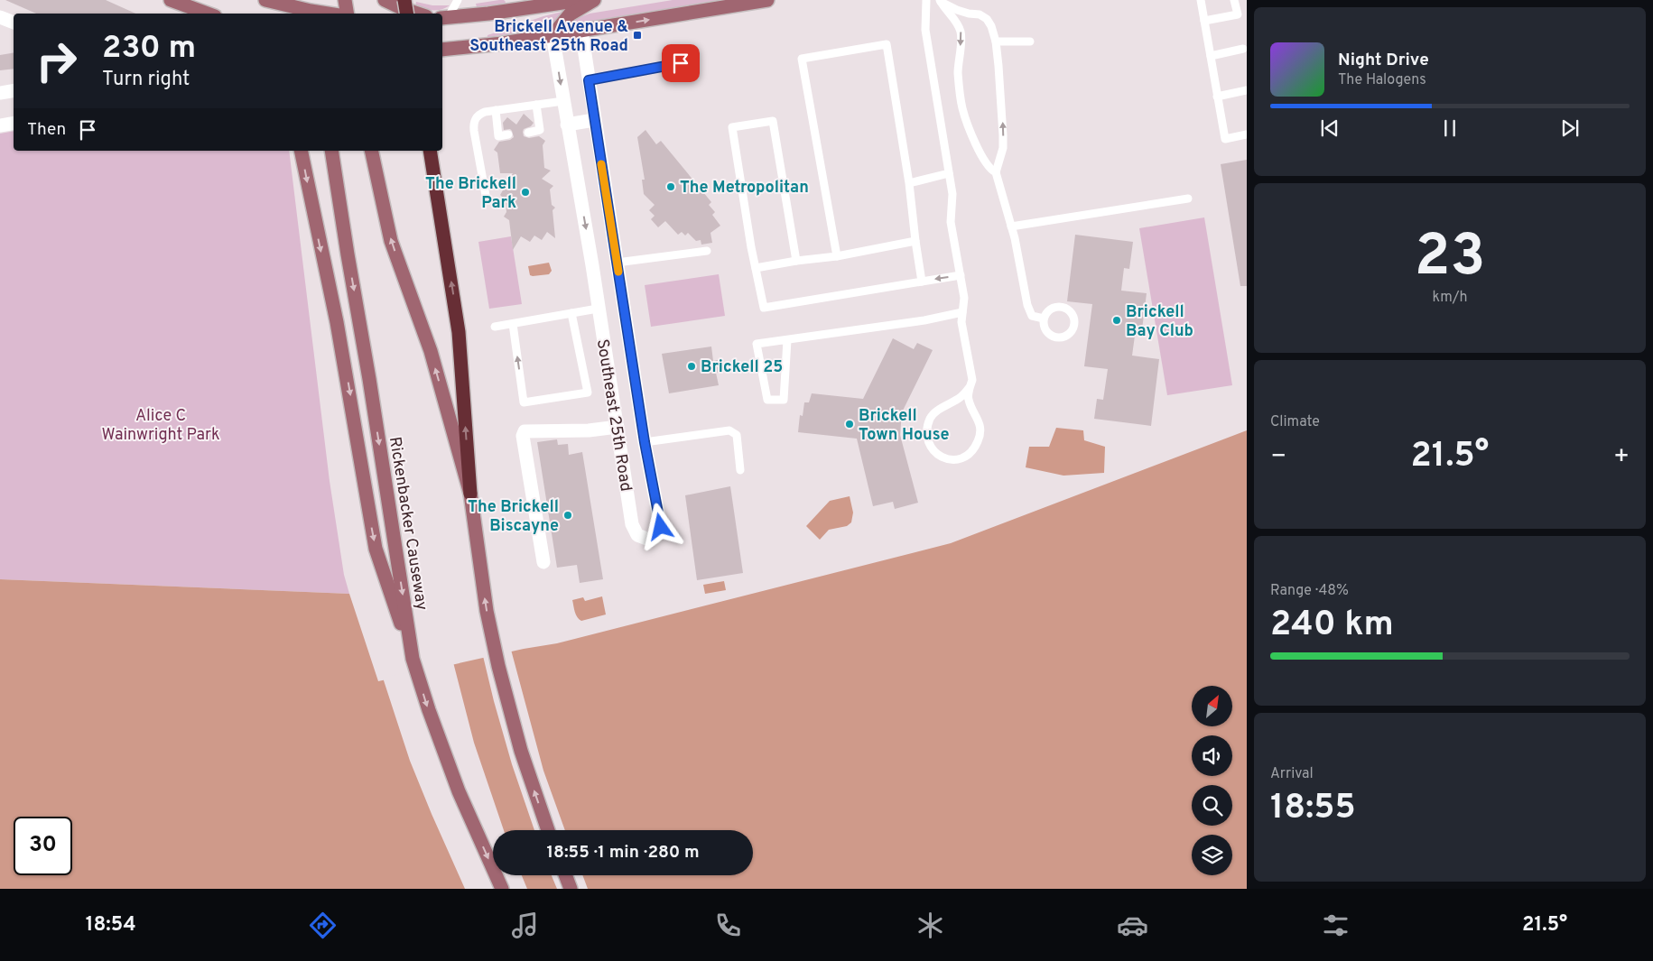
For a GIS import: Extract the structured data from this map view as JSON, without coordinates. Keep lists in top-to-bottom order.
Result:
{
  "streets": {
    "main road": ["Rickenbacker Causeway"],
    "street": ["Southeast 25th Road"]
  },
  "parks": ["Alice C Wainwright Park"],
  "places": {
    "transit": ["Brickell Avenue & Southeast 25th Road"],
    "other": [
      "The Metropolitan",
      "The Brickell Park",
      "Brickell Bay Club",
      "Brickell 25",
      "Brickell Town House",
      "The Brickell Biscayne"
    ]
  },
  "north": "top right",
  "page": {
    "turn": ["230 m", "Turn right"],
    "song": ["Night Drive", "The Halogens"],
    "then": "Then",
    "tile": [
      ["23", "km/h"],
      "Climate",
      ["Range · 48%", "240 km"],
      ["Arrival", "18:55"]
    ],
    "heat": ["−", "21.5°", "+"],
    "limit": "30",
    "trip": "18:55 · 1 min · 280 m",
    "tabs": ["18:54", "21.5°"]
  }
}
